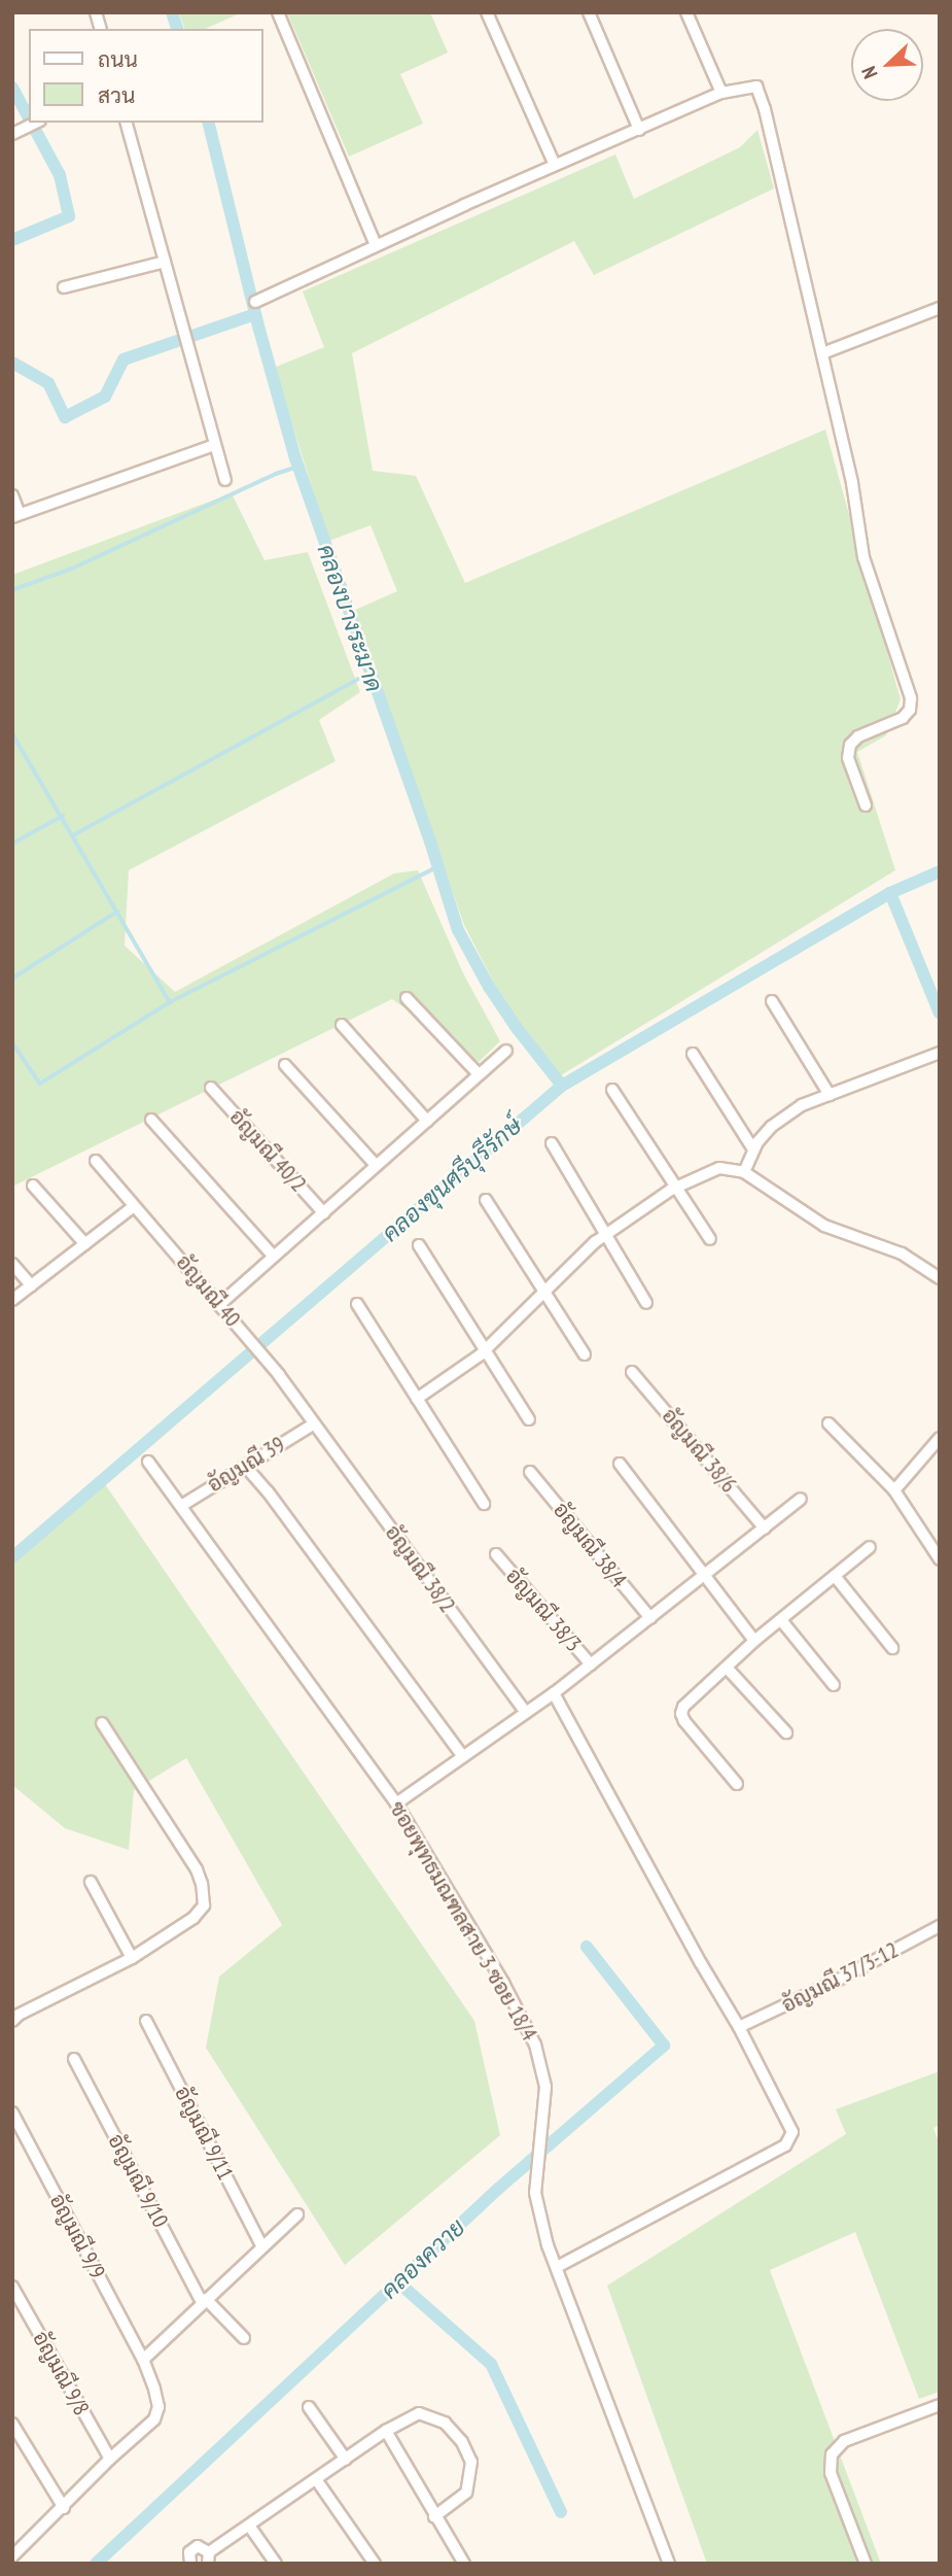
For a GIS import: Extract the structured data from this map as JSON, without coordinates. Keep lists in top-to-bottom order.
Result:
{
  "streets": {
    "street": [
      "อัญมณี 40/2",
      "อัญมณี 40",
      "อัญมณี 38/6",
      "อัญมณี 39",
      "อัญมณี 38/4",
      "อัญมณี 38/2",
      "อัญมณี 38/3",
      "ซอยพุทธมณฑลสาย 3 ซอย 18/4",
      "อัญมณี 37/3-12",
      "อัญมณี 9/11",
      "อัญมณี 9/10",
      "อัญมณี 9/9",
      "อัญมณี 9/8"
    ]
  },
  "crossings": [
    ["อัญมณี 40", "อัญมณี 39"],
    ["อัญมณี 40", "อัญมณี 38/2"],
    ["อัญมณี 39", "อัญมณี 38/2"],
    ["อัญมณี 39", "ซอยพุทธมณฑลสาย 3 ซอย 18/4"],
    ["อัญมณี 9/9", "อัญมณี 9/8"]
  ],
  "water": ["คลองบางระมาด", "คลองขุนศรีบุรีรักษ์", "คลองควาย"],
  "legend": ["ถนน", "สวน"],
  "north": "bottom left"
}
